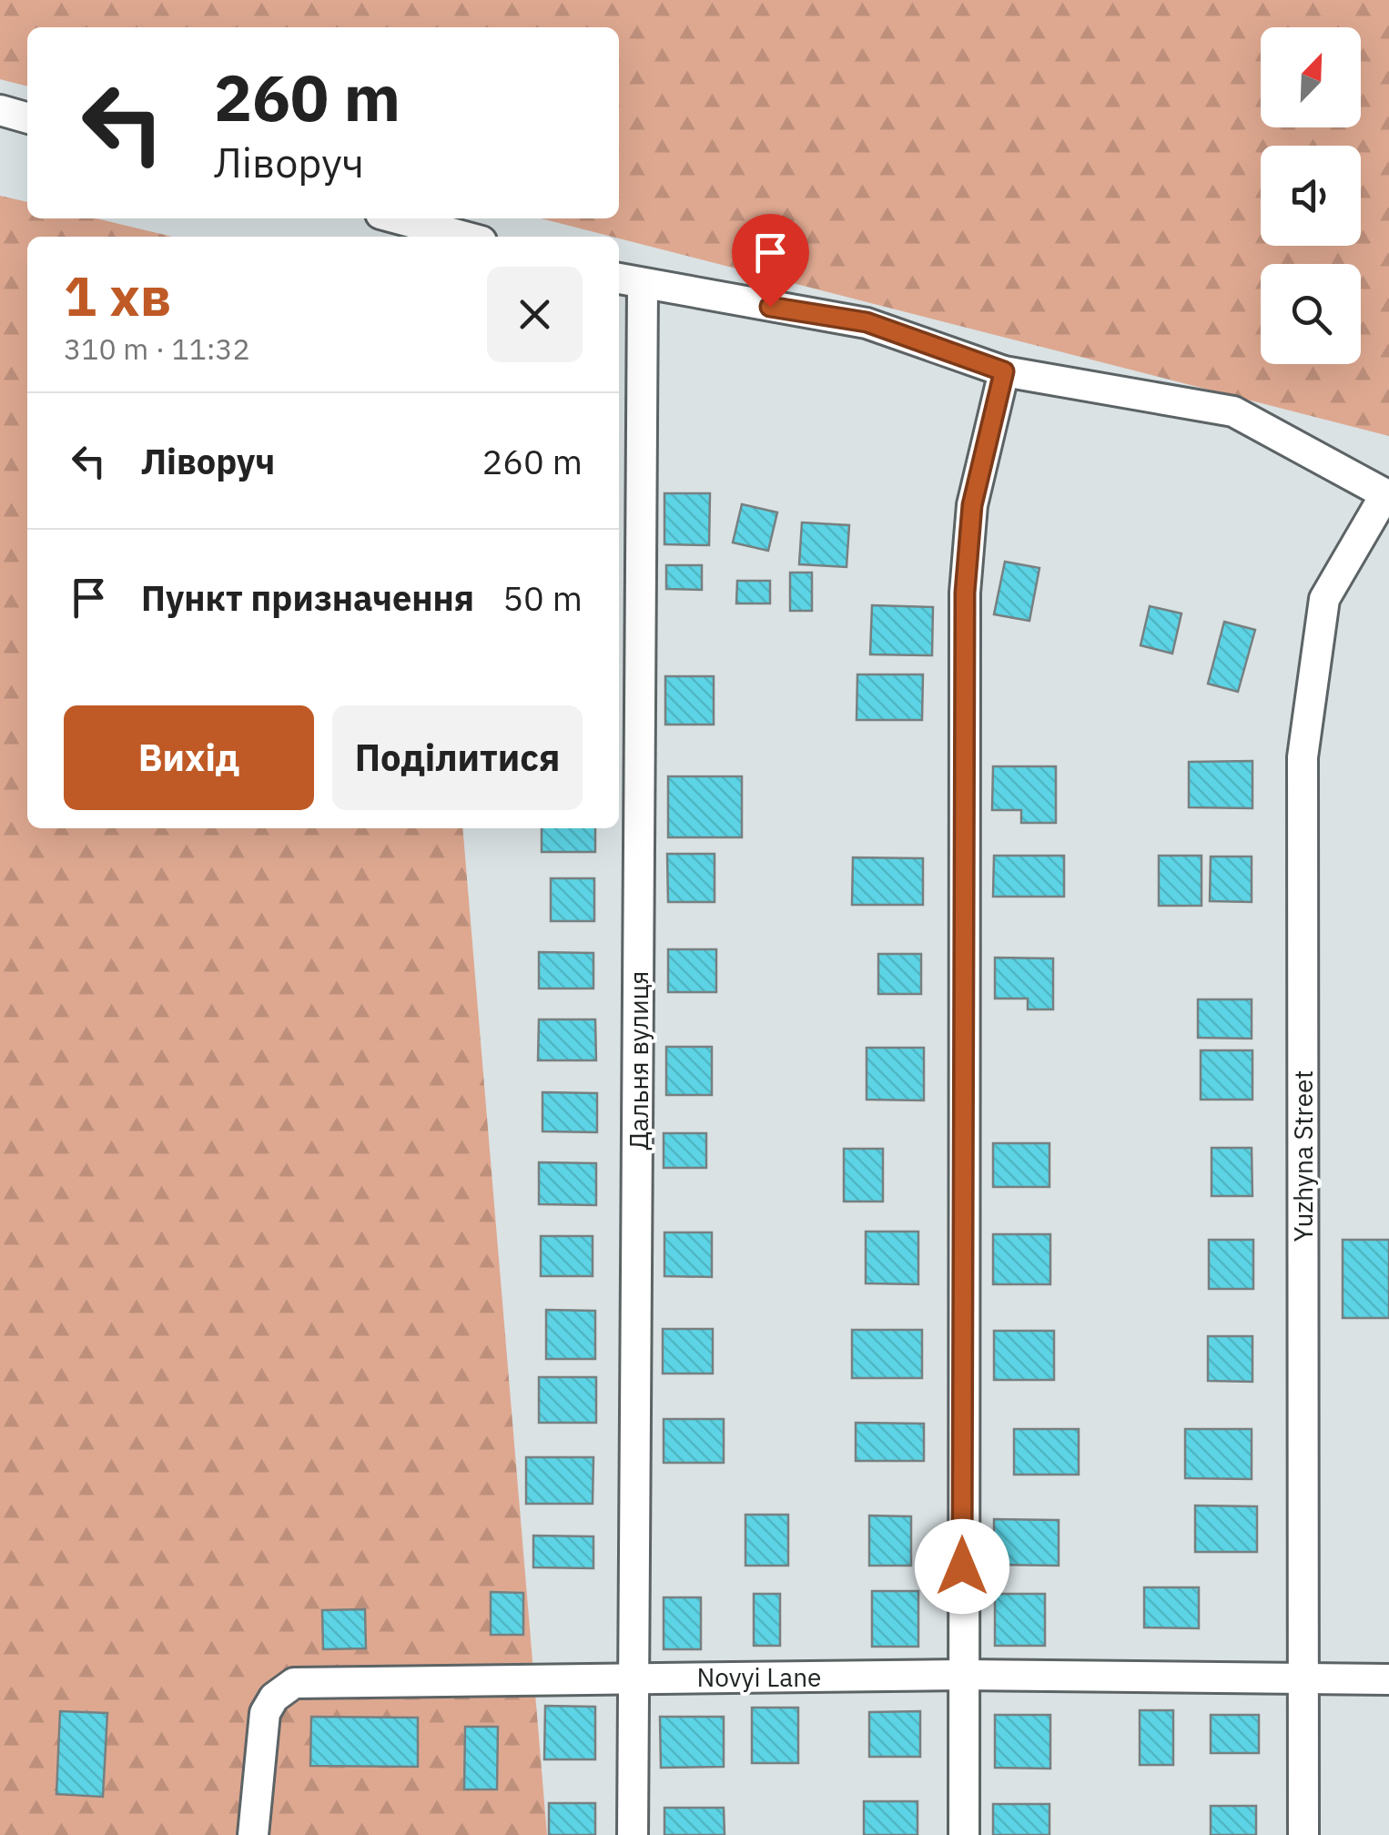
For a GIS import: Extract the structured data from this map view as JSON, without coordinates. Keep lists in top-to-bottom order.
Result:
{
  "streets": {
    "street": ["Дальня вулиця", "Yuzhyna Street", "Novyi Lane"]
  },
  "crossings": [
    ["Дальня вулиця", "Novyi Lane"],
    ["Yuzhyna Street", "Novyi Lane"]
  ],
  "north": "top right",
  "page": {
    "turn": ["260 m", "Ліворуч"],
    "heading": ["1 хв", "310 m · 11:32"],
    "list": [
      {
        "name": "Ліворуч",
        "value": "260 m"
      },
      {
        "name": "Пункт призначення",
        "value": "50 m"
      }
    ],
    "buttons": ["Вихід", "Поділитися"]
  }
}
